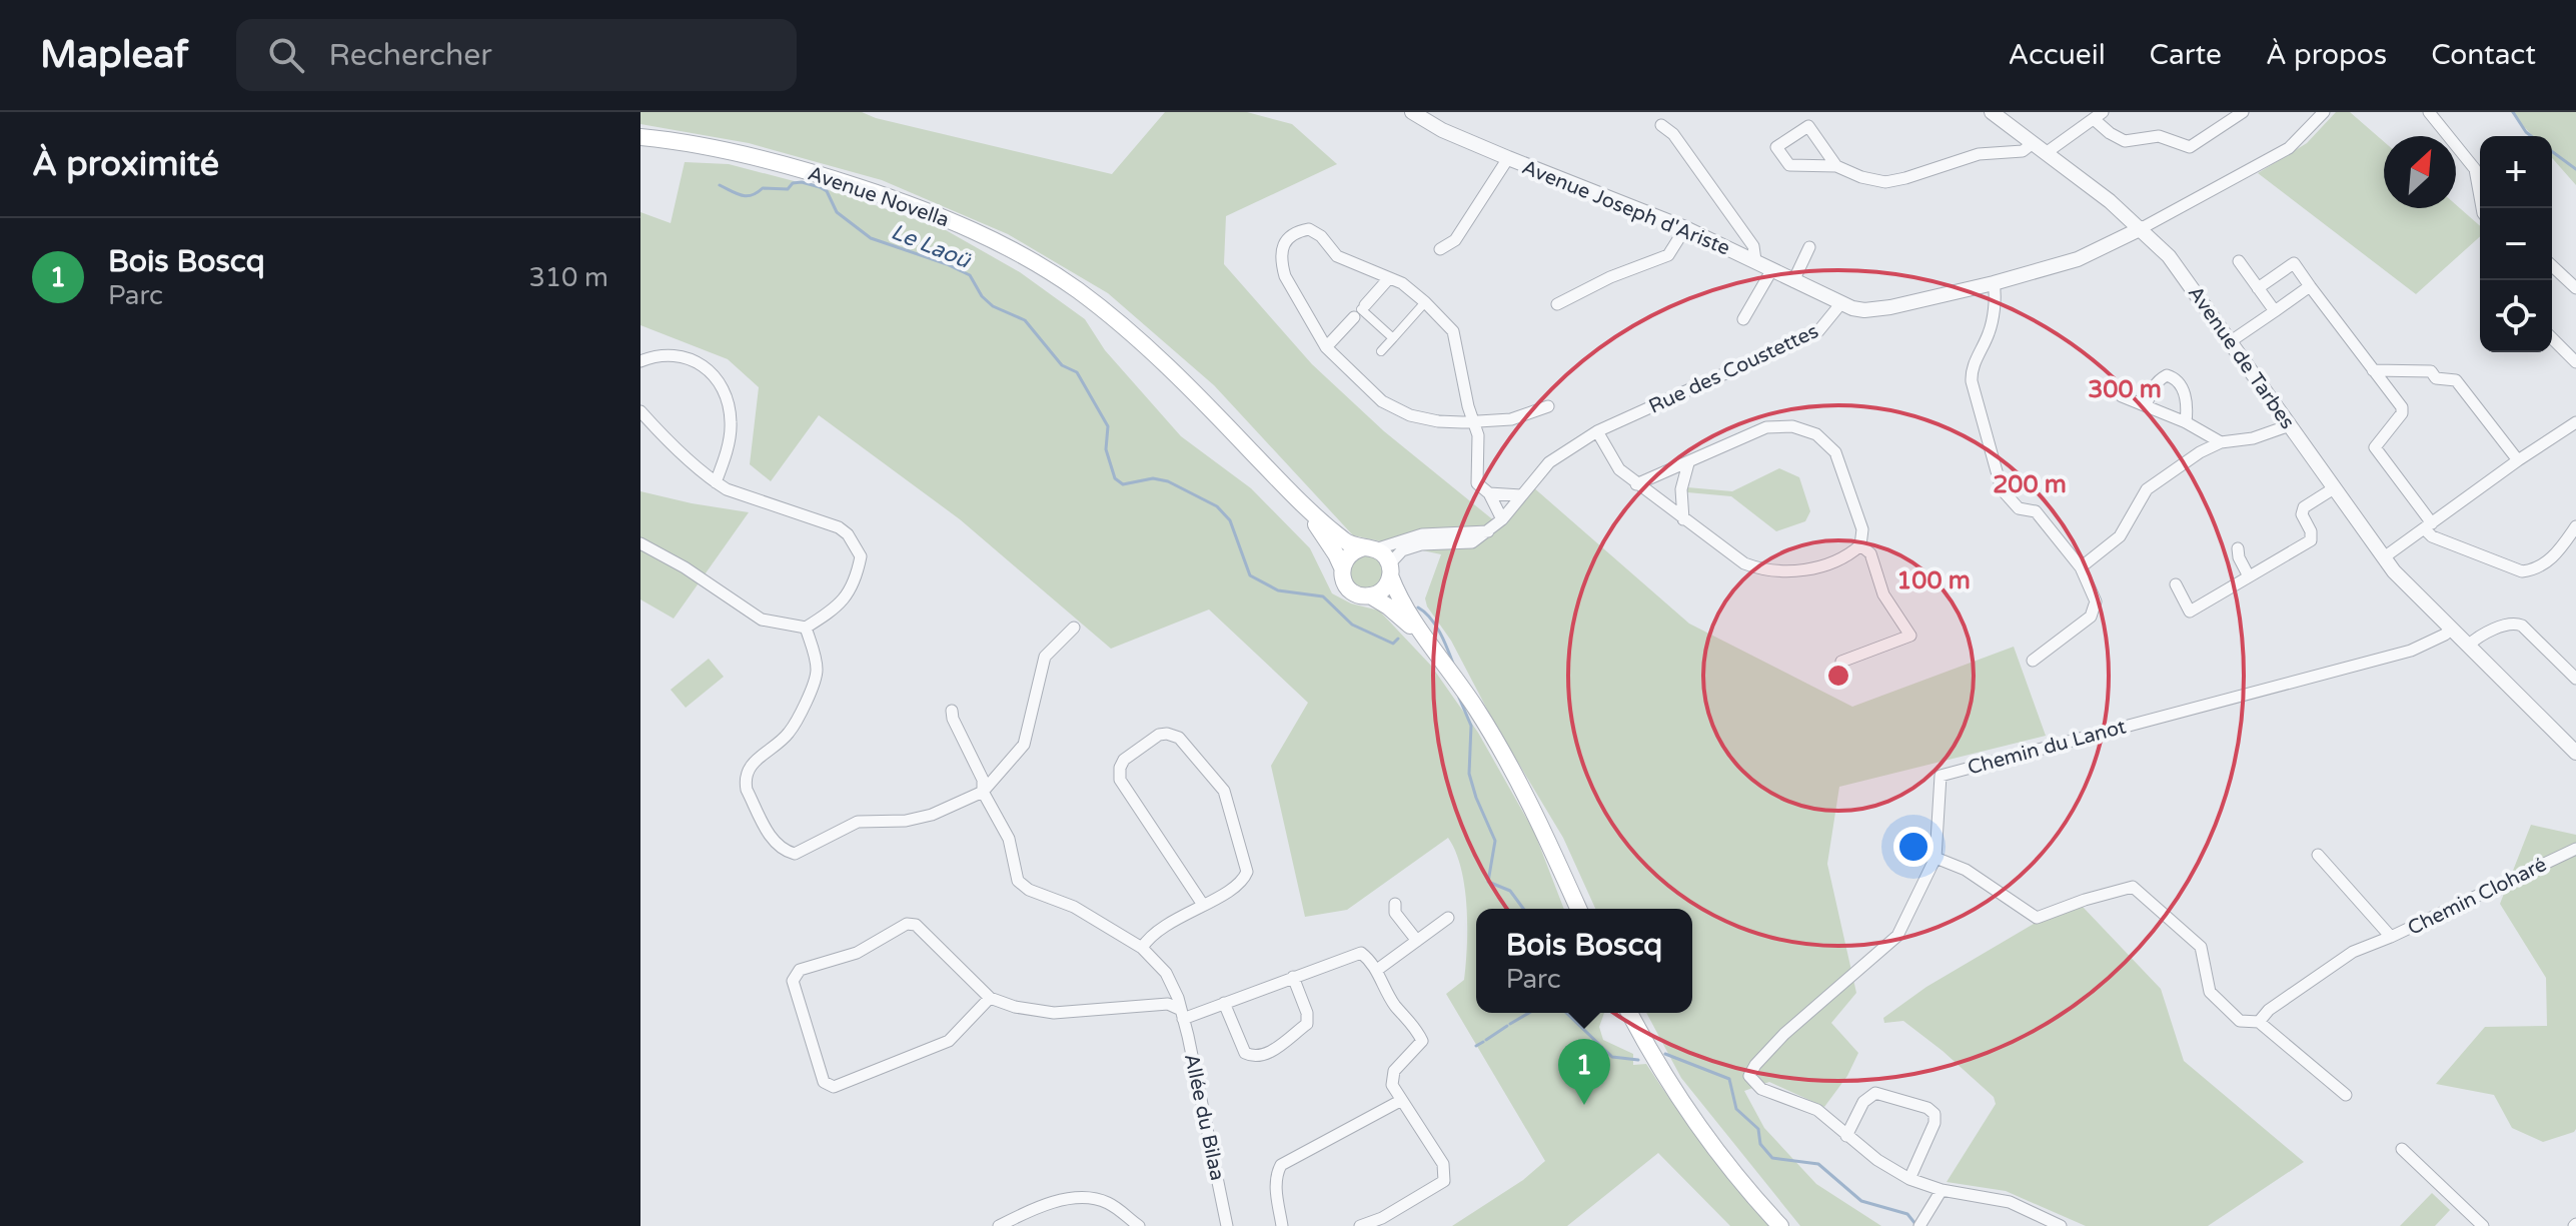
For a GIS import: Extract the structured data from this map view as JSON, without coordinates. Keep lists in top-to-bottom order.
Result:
{
  "streets": {
    "main road": ["Avenue Novella"],
    "street": [
      "Avenue Joseph d'Ariste",
      "Avenue de Tarbes",
      "Rue des Coustettes",
      "Chemin du Lanot",
      "Chemin Cloharé",
      "Allée du Bilaa"
    ]
  },
  "crossings": [
    ["Avenue Novella", "Rue des Coustettes"],
    ["Avenue Joseph d'Ariste", "Rue des Coustettes"],
    ["Avenue de Tarbes", "Chemin du Lanot"]
  ],
  "water": ["Le Laoü"],
  "north": "top right",
  "page": {
    "header": "Mapleaf",
    "search": "Rechercher",
    "nav": [
      "Accueil",
      "Carte",
      "À propos",
      "Contact"
    ],
    "heading": "À proximité",
    "map_buttons": ["+", "−"],
    "list": [
      {
        "mark": "1",
        "name": "Bois Boscq",
        "note": "Parc",
        "value": "310 m"
      }
    ],
    "popup": ["Bois Boscq", "Parc"],
    "pins": "1"
  },
  "rings": ["300 m", "200 m", "100 m"]
}
